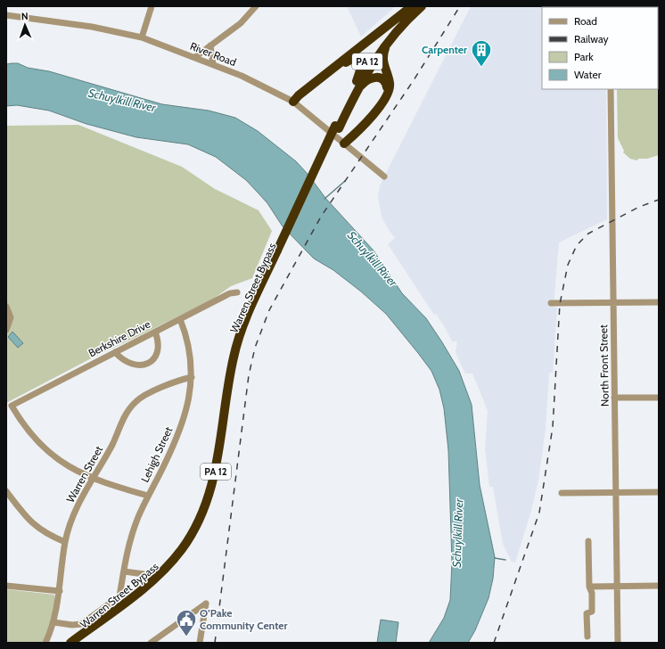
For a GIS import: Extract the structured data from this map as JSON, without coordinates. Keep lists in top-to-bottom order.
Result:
{
  "streets": {
    "highway": ["PA 12", "Warren Street Bypass"],
    "street": [
      "River Road",
      "Berkshire Drive",
      "North Front Street",
      "Lehigh Street",
      "Warren Street"
    ]
  },
  "crossings": [
    ["Berkshire Drive", "Lehigh Street"],
    ["Berkshire Drive", "Warren Street"],
    ["Lehigh Street", "Warren Street"]
  ],
  "water": ["Schuylkill River"],
  "places": {
    "building": ["Carpenter"],
    "public building": ["O’Pake Community Center"]
  },
  "legend": [
    "Road",
    "Railway",
    "Park",
    "Water"
  ],
  "north": "top"
}
